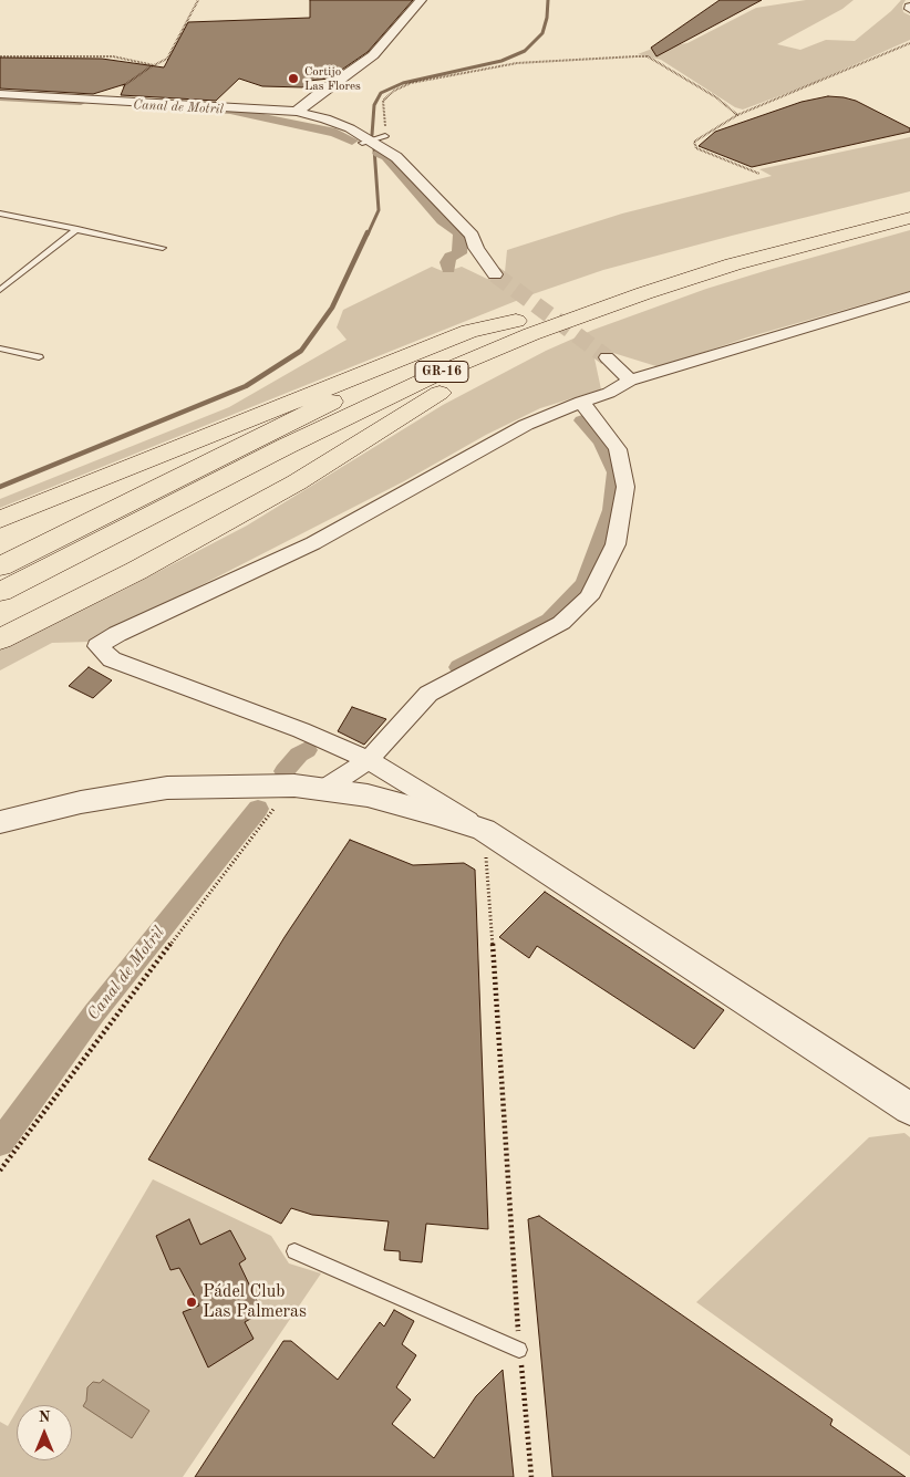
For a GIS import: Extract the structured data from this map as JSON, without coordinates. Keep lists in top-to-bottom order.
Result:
{
  "streets": {
    "highway": ["GR-16"]
  },
  "water": ["Canal de Motril"],
  "places": ["Cortijo Las Flores", "Pádel Club Las Palmeras"],
  "north": "top"
}
